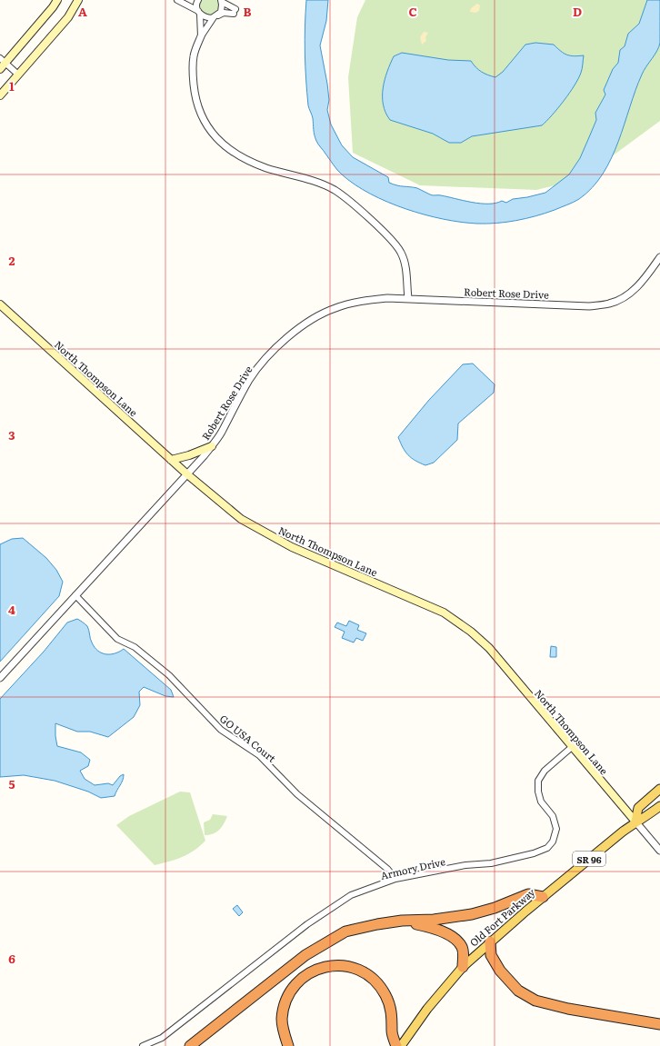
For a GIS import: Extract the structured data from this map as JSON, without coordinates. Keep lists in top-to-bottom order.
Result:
{
  "streets": {
    "main road": ["North Thompson Lane", "SR 96", "Old Fort Parkway"],
    "street": ["Robert Rose Drive", "GO USA Court", "Armory Drive"]
  },
  "crossings": [
    ["Robert Rose Drive", "North Thompson Lane"],
    ["Robert Rose Drive", "GO USA Court"],
    ["North Thompson Lane", "Armory Drive"],
    ["North Thompson Lane", "Old Fort Parkway"],
    ["GO USA Court", "Armory Drive"]
  ],
  "grid": {
    "columns": [
      "A",
      "B",
      "C",
      "D"
    ],
    "rows": [
      "1",
      "2",
      "3",
      "4",
      "5",
      "6"
    ]
  }
}
